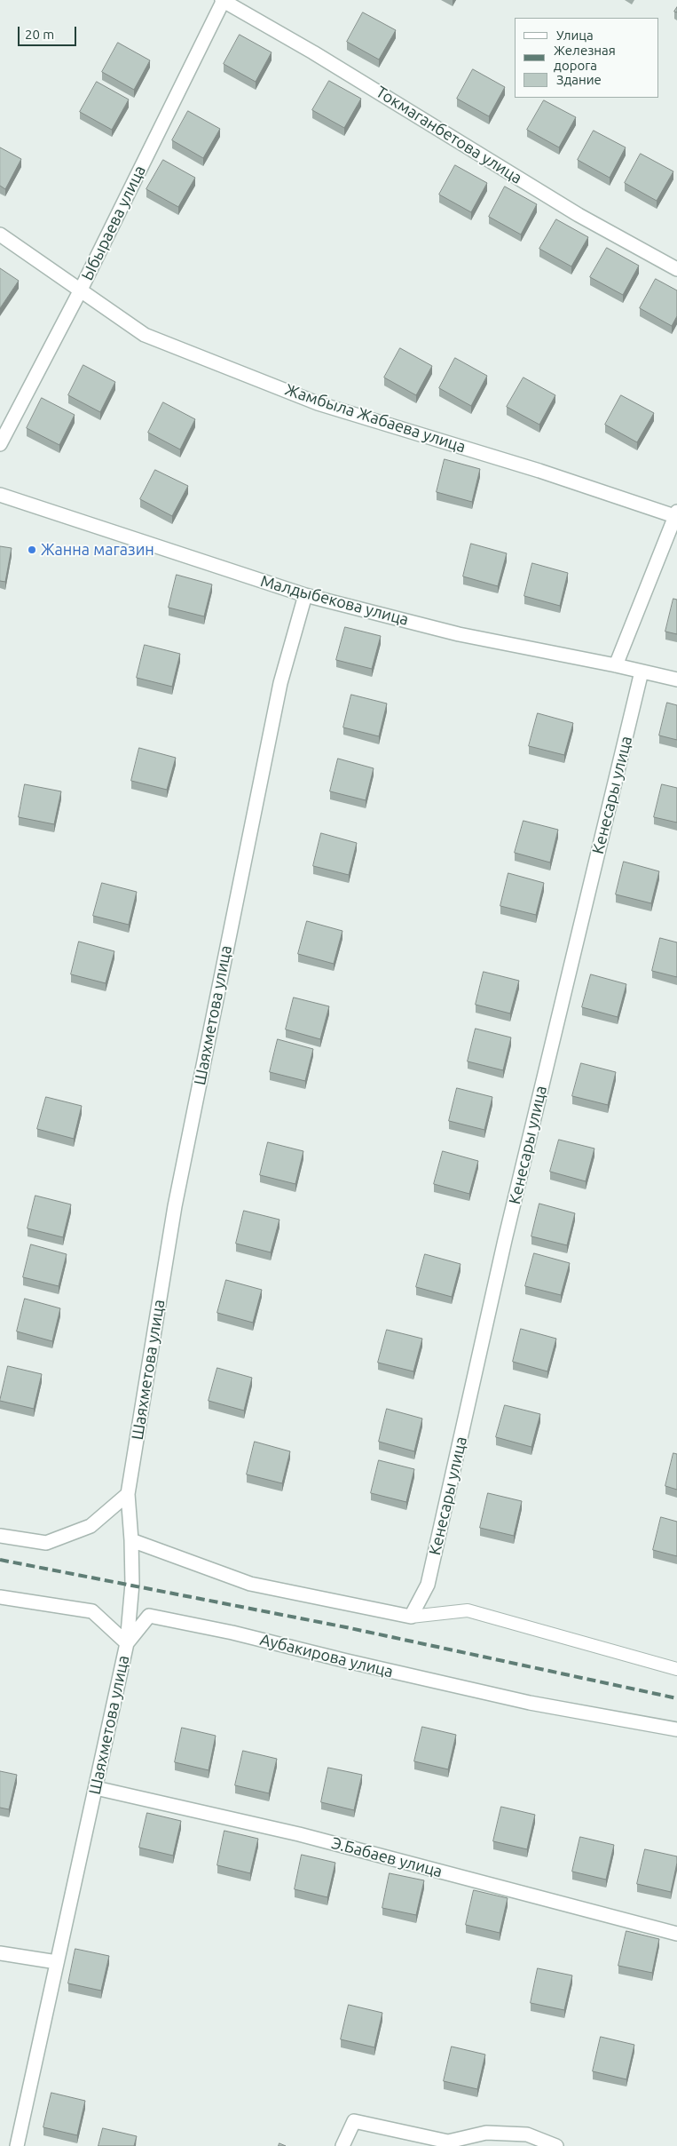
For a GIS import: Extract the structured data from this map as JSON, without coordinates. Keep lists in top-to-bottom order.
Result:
{
  "streets": {
    "street": [
      "Токмаганбетова улица",
      "Ыбыраева улица",
      "Жамбыла Жабаева улица",
      "Малдыбекова улица",
      "Кенесары улица",
      "Шаяхметова улица",
      "Аубакирова улица",
      "Э.Бабаев улица"
    ]
  },
  "crossings": [
    ["Токмаганбетова улица", "Ыбыраева улица"],
    ["Ыбыраева улица", "Жамбыла Жабаева улица"],
    ["Малдыбекова улица", "Кенесары улица"],
    ["Малдыбекова улица", "Шаяхметова улица"],
    ["Шаяхметова улица", "Аубакирова улица"],
    ["Шаяхметова улица", "Э.Бабаев улица"]
  ],
  "places": ["Жанна магазин"],
  "legend": ["Улица", "Железная дорога", "Здание"],
  "scale_bar": "20 m"
}
